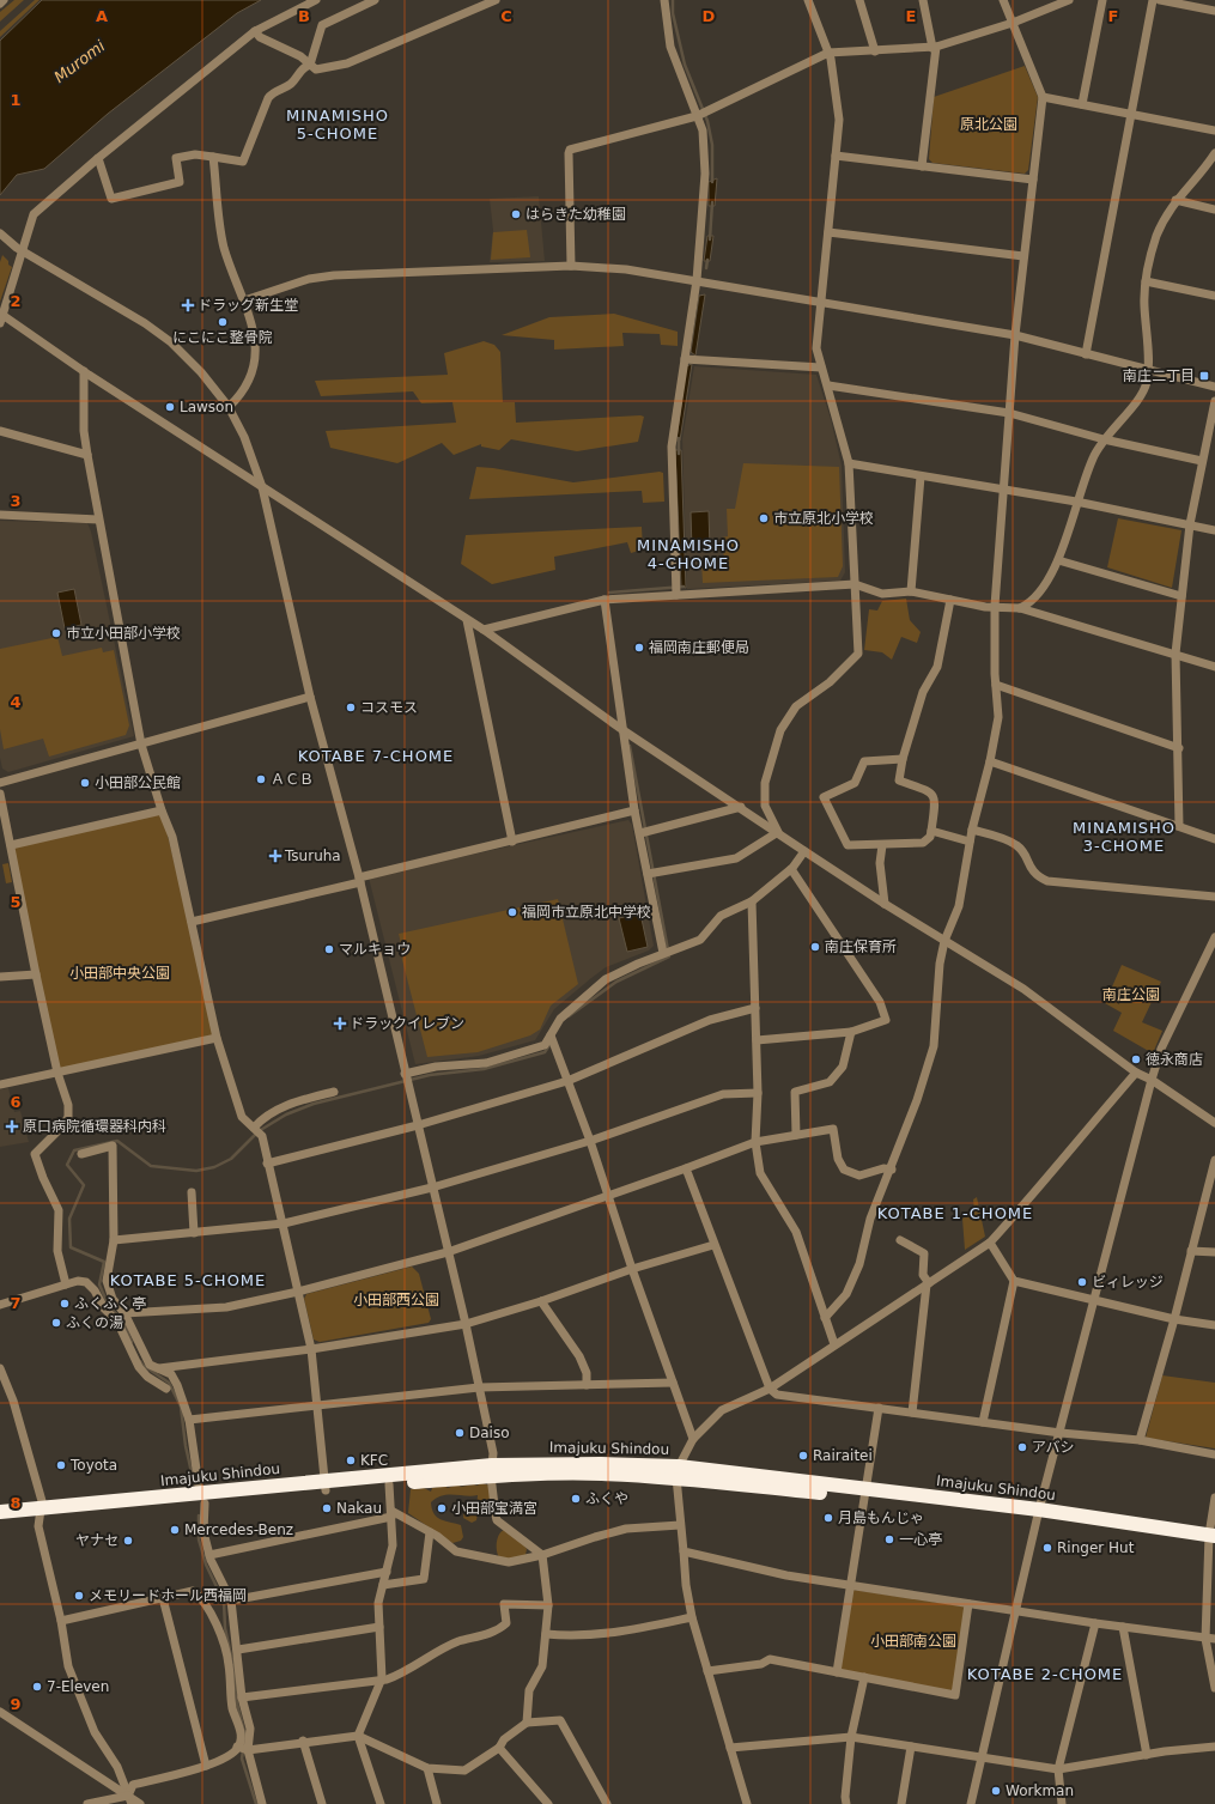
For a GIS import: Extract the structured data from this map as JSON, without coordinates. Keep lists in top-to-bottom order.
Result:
{
  "streets": {
    "highway": ["Imajuku Shindou"]
  },
  "districts": [
    "MINAMISHO 5-CHOME",
    "MINAMISHO 4-CHOME",
    "KOTABE 7-CHOME",
    "MINAMISHO 3-CHOME",
    "KOTABE 1-CHOME",
    "KOTABE 5-CHOME",
    "KOTABE 2-CHOME"
  ],
  "water": ["Muromi"],
  "parks": [
    "原北公園",
    "小田部中央公園",
    "南庄公園",
    "小田部西公園",
    "小田部南公園"
  ],
  "places": {
    "other": [
      "はらきた幼稚園",
      "にこにこ整骨院",
      "Lawson",
      "市立原北小学校",
      "市立小田部小学校",
      "福岡南庄郵便局",
      "コスモス",
      "ＡＣＢ",
      "小田部公民館",
      "福岡市立原北中学校",
      "南庄保育所",
      "マルキョウ",
      "徳永商店",
      "ビィレッジ",
      "ふくふく亭",
      "ふくの湯",
      "Daiso",
      "アバシ",
      "Rairaitei",
      "KFC",
      "Toyota",
      "ふくや",
      "Nakau",
      "小田部宝満宮",
      "月島もんじゃ",
      "Mercedes-Benz",
      "一心亭",
      "ヤナセ",
      "Ringer Hut",
      "メモリードホール西福岡",
      "7-Eleven",
      "Workman"
    ],
    "health": [
      "ドラッグ新生堂",
      "Tsuruha",
      "ドラックイレブン",
      "原口病院循環器科内科"
    ],
    "transit": ["南庄二丁目"]
  },
  "grid": {
    "columns": [
      "A",
      "B",
      "C",
      "D",
      "E",
      "F"
    ],
    "rows": [
      "1",
      "2",
      "3",
      "4",
      "5",
      "6",
      "7",
      "8",
      "9"
    ]
  }
}
